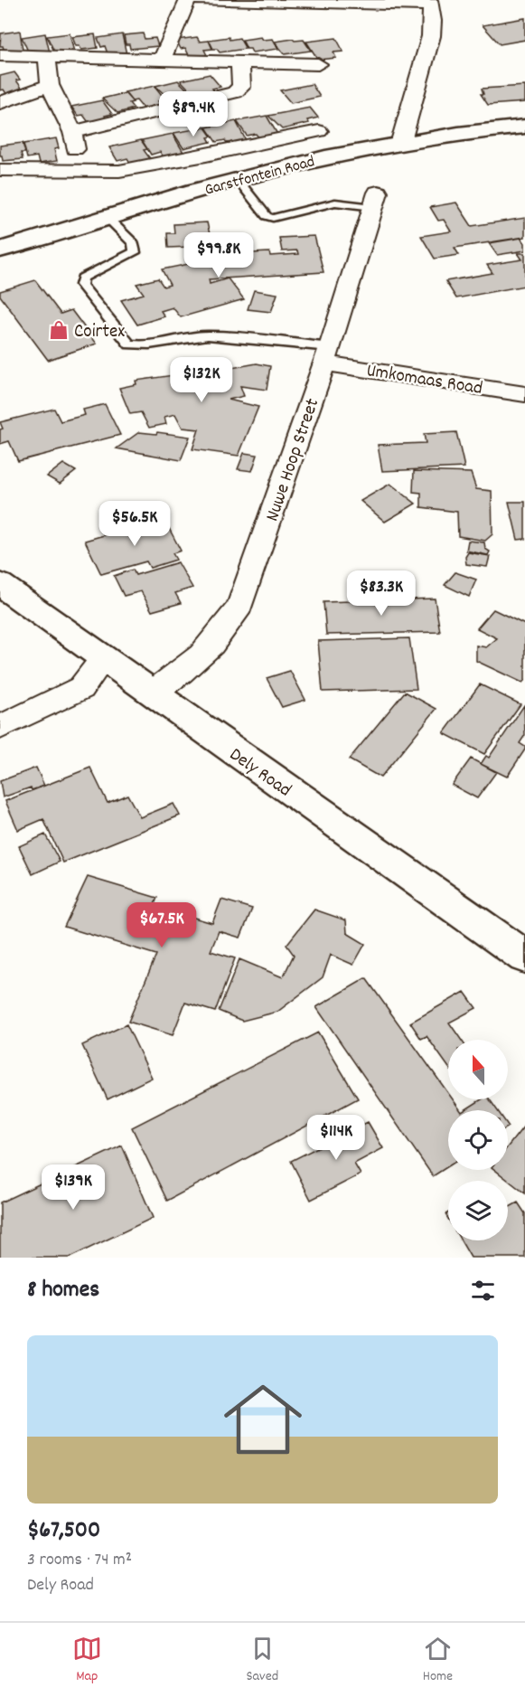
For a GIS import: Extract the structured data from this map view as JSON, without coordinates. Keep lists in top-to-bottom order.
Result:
{
  "streets": {
    "main road": ["Garstfontein Road", "Dely Road"],
    "street": ["Umkomaas Road", "Nuwe Hoop Street"]
  },
  "crossings": [
    ["Umkomaas Road", "Nuwe Hoop Street"],
    ["Nuwe Hoop Street", "Dely Road"]
  ],
  "places": {
    "shop": ["Coirtex"]
  },
  "north": "top",
  "page": {
    "price": [
      "$89.4K",
      "$99.8K",
      "$132K",
      "$56.5K",
      "$83.3K",
      "$67.5K",
      "$114K",
      "$139K"
    ],
    "heading": "8 homes",
    "list": [
      {
        "name": "$67,500",
        "note": "3 rooms · 74 m² · Dely Road"
      }
    ],
    "tabs": ["Map", "Saved", "Home"]
  }
}
